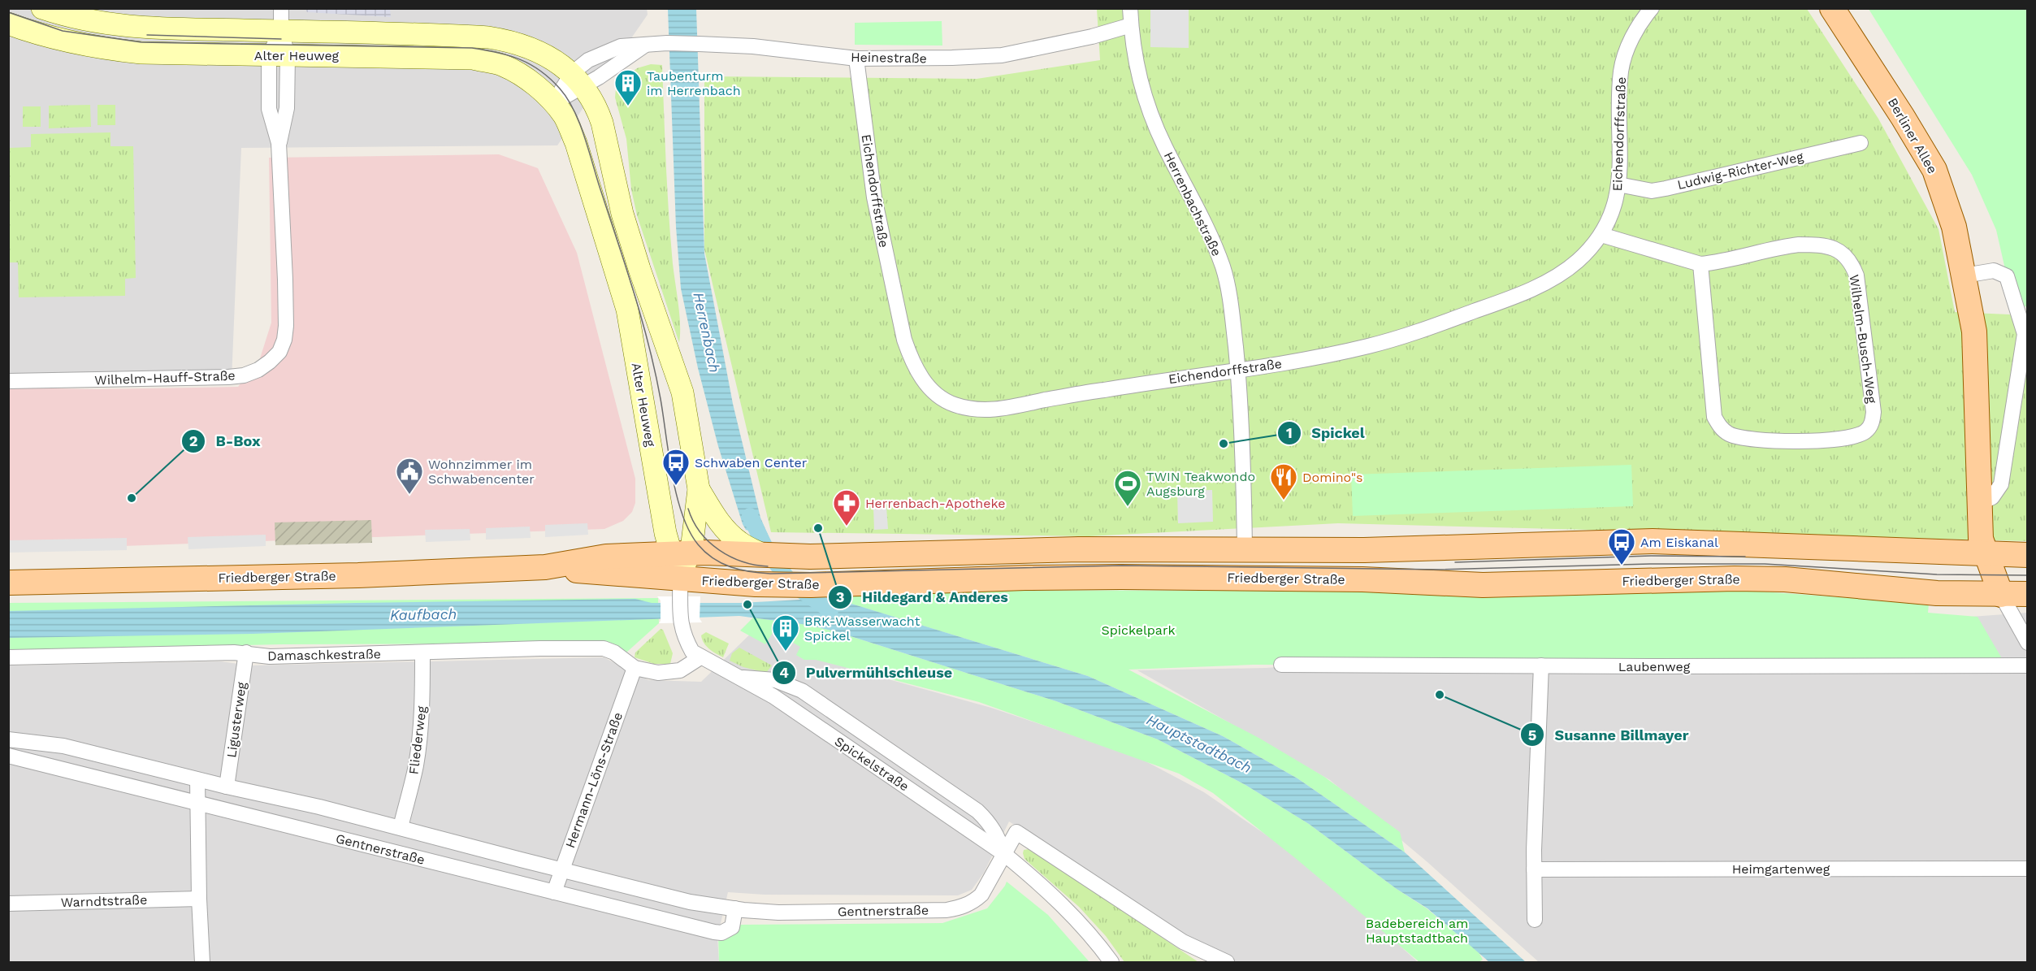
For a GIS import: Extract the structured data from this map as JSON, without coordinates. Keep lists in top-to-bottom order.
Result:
{
  "streets": {
    "main road": ["Berliner Allee", "Friedberger Straße"],
    "street": [
      "Alter Heuweg",
      "Heinestraße",
      "Eichendorffstraße",
      "Ludwig-Richter-Weg",
      "Herrenbachstraße",
      "Wilhelm-Busch-Weg",
      "Wilhelm-Hauff-Straße",
      "Damaschkestraße",
      "Laubenweg",
      "Ligusterweg",
      "Fliederweg",
      "Spickelstraße",
      "Hermann-Löns-Straße",
      "Gentnerstraße",
      "Heimgartenweg",
      "Warndtstraße"
    ]
  },
  "crossings": [
    ["Alter Heuweg", "Heinestraße"],
    ["Alter Heuweg", "Wilhelm-Hauff-Straße"],
    ["Alter Heuweg", "Friedberger Straße"],
    ["Alter Heuweg", "Spickelstraße"],
    ["Heinestraße", "Eichendorffstraße"],
    ["Heinestraße", "Herrenbachstraße"],
    ["Eichendorffstraße", "Ludwig-Richter-Weg"],
    ["Eichendorffstraße", "Herrenbachstraße"],
    ["Eichendorffstraße", "Wilhelm-Busch-Weg"],
    ["Berliner Allee", "Friedberger Straße"],
    ["Herrenbachstraße", "Friedberger Straße"],
    ["Friedberger Straße", "Spickelstraße"],
    ["Damaschkestraße", "Ligusterweg"],
    ["Damaschkestraße", "Fliederweg"],
    ["Damaschkestraße", "Hermann-Löns-Straße"],
    ["Ligusterweg", "Gentnerstraße"],
    ["Fliederweg", "Gentnerstraße"],
    ["Spickelstraße", "Gentnerstraße"],
    ["Hermann-Löns-Straße", "Gentnerstraße"]
  ],
  "water": ["Herrenbach", "Kaufbach", "Hauptstadtbach"],
  "parks": ["Spickelpark", "Badebereich am Hauptstadtbach"],
  "places": {
    "building": ["Taubenturm im Herrenbach", "BRK-Wasserwacht Spickel"],
    "other": [
      "Spickel",
      "B-Box",
      "Hildegard & Anderes",
      "Pulvermühlschleuse",
      "Susanne Billmayer"
    ],
    "bus stop": ["Schwaben Center", "Am Eiskanal"],
    "public building": ["Wohnzimmer im Schwabencenter"],
    "restaurant": ["Domino\"s"],
    "sports": ["TWIN Teakwondo Augsburg"],
    "pharmacy": ["Herrenbach-Apotheke"]
  }
}
